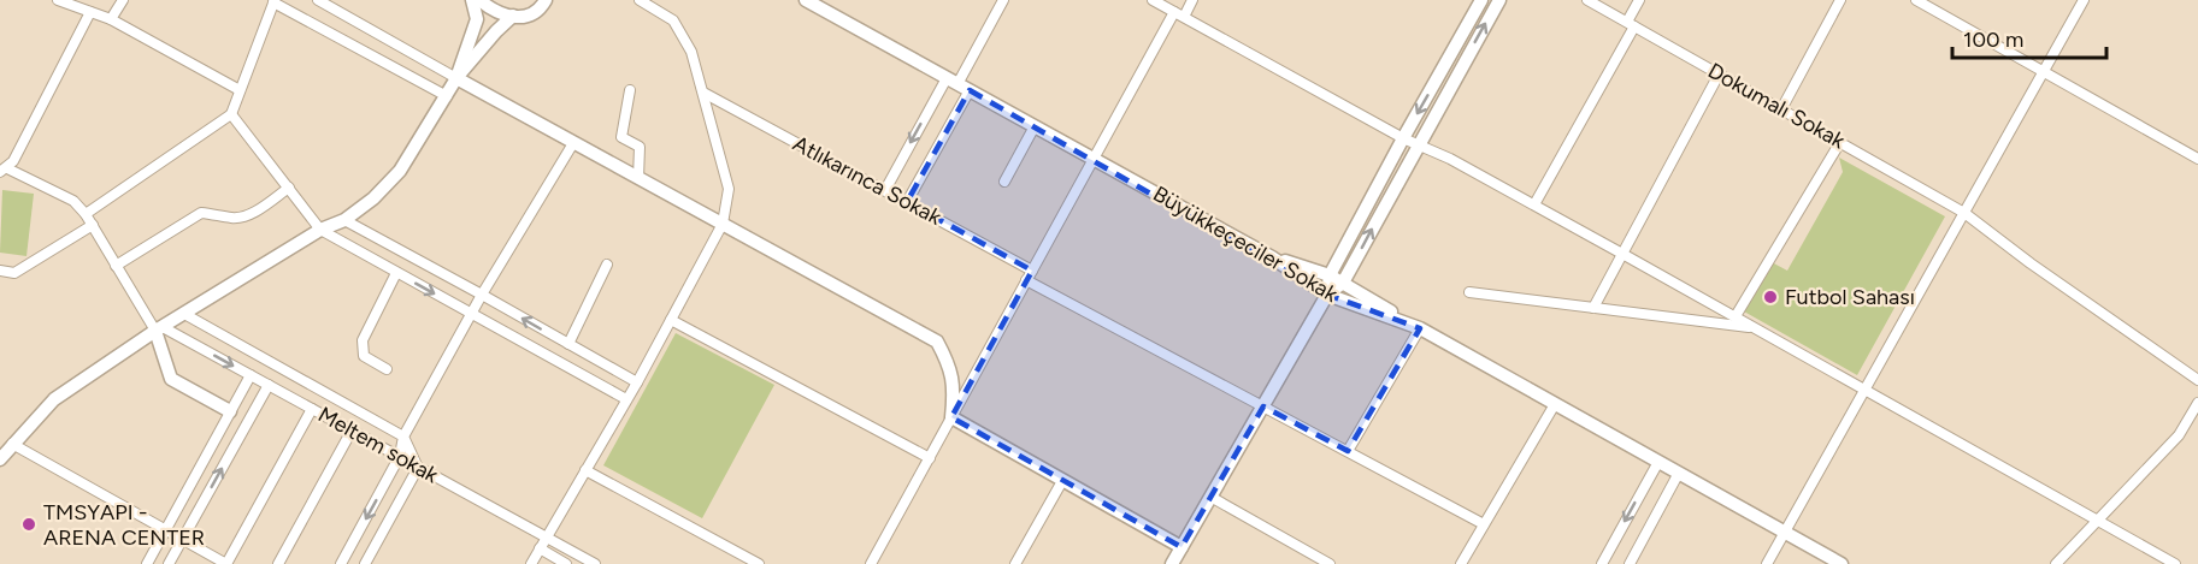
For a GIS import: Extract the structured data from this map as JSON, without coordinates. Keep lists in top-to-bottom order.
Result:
{
  "streets": {
    "street": [
      "Dokumalı Sokak",
      "Atlıkarınca Sokak",
      "Büyükkeçeciler Sokak",
      "Meltem sokak"
    ]
  },
  "places": ["Futbol Sahası", "TMSYAPI - ARENA CENTER"],
  "scale_bar": "100 m"
}
